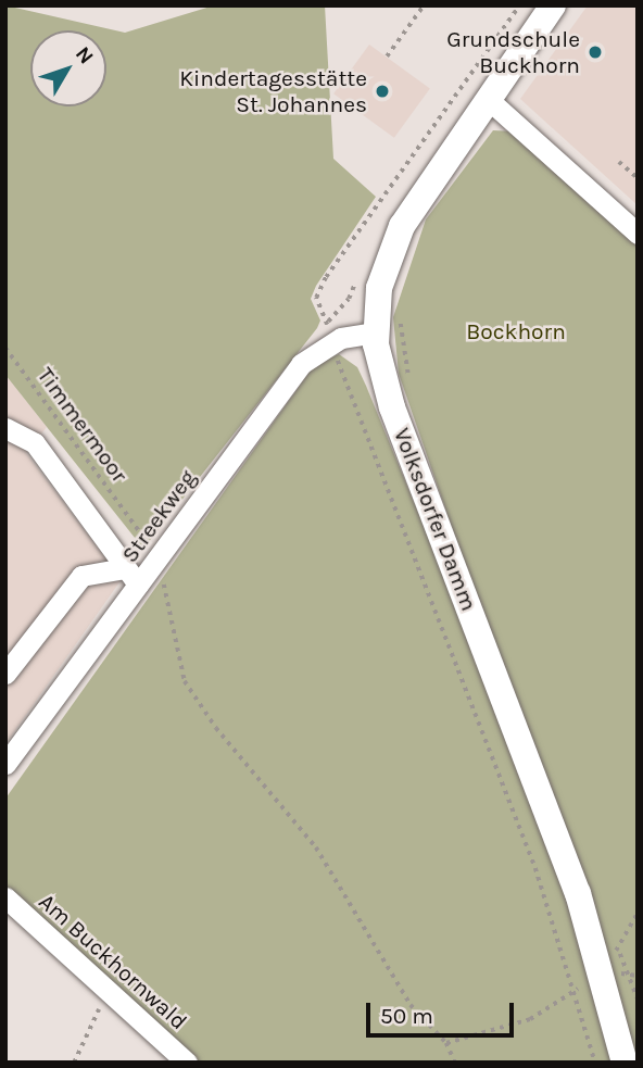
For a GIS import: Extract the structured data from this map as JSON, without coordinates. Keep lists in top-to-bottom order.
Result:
{
  "streets": {
    "main road": ["Volksdorfer Damm"],
    "street": ["Streekweg", "Am Buckhornwald"],
    "path": ["Timmermoor"]
  },
  "crossings": [
    ["Timmermoor", "Streekweg"],
    ["Streekweg", "Volksdorfer Damm"]
  ],
  "parks": ["Bockhorn"],
  "places": ["Grundschule Buckhorn", "Kindertagesstätte St. Johannes"],
  "scale_bar": "50 m",
  "north": "top right"
}
